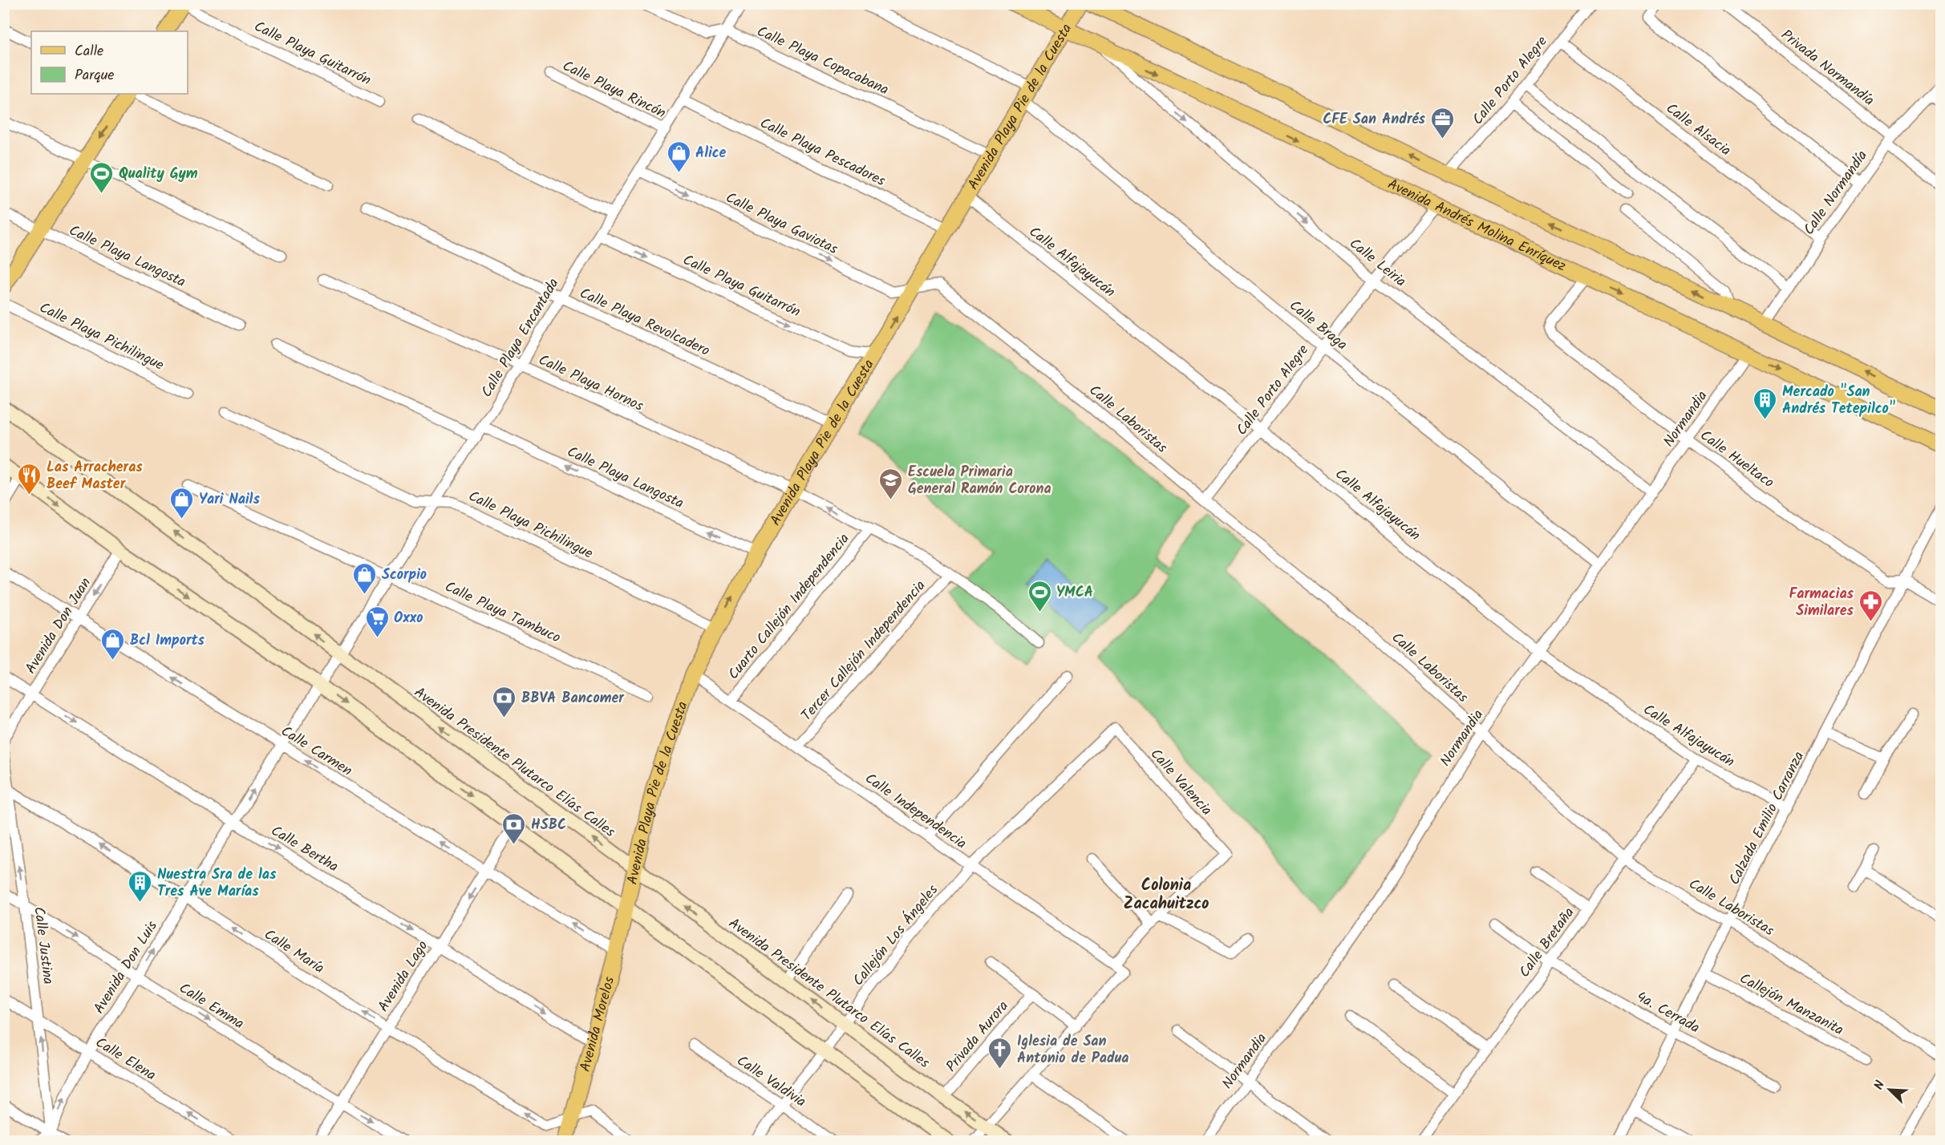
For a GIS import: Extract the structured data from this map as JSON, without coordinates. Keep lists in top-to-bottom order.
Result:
{
  "streets": {
    "main road": [
      "Avenida Playa Pie de la Cuesta",
      "Avenida Andrés Molina Enríquez",
      "Avenida Presidente Plutarco Elías Calles",
      "Avenida Morelos"
    ],
    "street": [
      "Calle Playa Guitarrón",
      "Calle Playa Copacabana",
      "Privada Normandía",
      "Calle Porto Alegre",
      "Calle Playa Rincón",
      "Calle Alsacia",
      "Calle Playa Pescadores",
      "Calle Normandía",
      "Calle Playa Gaviotas",
      "Calle Playa Langosta",
      "Calle Alfajayucán",
      "Calle Leiria",
      "Calle Playa Revolcadero",
      "Calle Braga",
      "Calle Playa Pichilingue",
      "Calle Playa Encantada",
      "Calle Playa Hornos",
      "Calle Laboristas",
      "Normandia",
      "Calle Hueltaco",
      "Cuarto Callejón Independencia",
      "Calle Playa Tambuco",
      "Avenida Don Juan",
      "Tercer Callejón Independencia",
      "Calle Carmen",
      "Calle Valencia",
      "Calle Independencia",
      "Calzada Emilio Carranza",
      "Calle Bertha",
      "Callejón Los Ángeles",
      "Calle Bretaña",
      "Calle Justina",
      "Calle María",
      "Avenida Don Luis",
      "Avenida Lago",
      "Callejón Manzanita",
      "Calle Emma",
      "4a. Cerrada",
      "Privada Aurora",
      "Calle Elena",
      "Calle Valdivia"
    ]
  },
  "crossings": [
    ["Calle Playa Guitarrón", "Avenida Playa Pie de la Cuesta"],
    ["Calle Playa Guitarrón", "Calle Playa Encantada"],
    ["Calle Playa Copacabana", "Avenida Playa Pie de la Cuesta"],
    ["Calle Playa Copacabana", "Calle Playa Encantada"],
    ["Privada Normandía", "Calle Normandía"],
    ["Calle Porto Alegre", "Calle Alsacia"],
    ["Calle Porto Alegre", "Avenida Andrés Molina Enríquez"],
    ["Calle Porto Alegre", "Calle Alfajayucán"],
    ["Calle Porto Alegre", "Calle Leiria"],
    ["Calle Porto Alegre", "Calle Braga"],
    ["Calle Porto Alegre", "Calle Laboristas"],
    ["Calle Playa Rincón", "Calle Playa Encantada"],
    ["Avenida Playa Pie de la Cuesta", "Calle Playa Pescadores"],
    ["Avenida Playa Pie de la Cuesta", "Calle Playa Gaviotas"],
    ["Avenida Playa Pie de la Cuesta", "Avenida Andrés Molina Enríquez"],
    ["Avenida Playa Pie de la Cuesta", "Calle Playa Langosta"],
    ["Avenida Playa Pie de la Cuesta", "Calle Alfajayucán"],
    ["Avenida Playa Pie de la Cuesta", "Calle Playa Revolcadero"],
    ["Avenida Playa Pie de la Cuesta", "Calle Braga"],
    ["Avenida Playa Pie de la Cuesta", "Calle Playa Pichilingue"],
    ["Avenida Playa Pie de la Cuesta", "Calle Playa Hornos"],
    ["Avenida Playa Pie de la Cuesta", "Calle Laboristas"],
    ["Avenida Playa Pie de la Cuesta", "Avenida Presidente Plutarco Elías Calles"],
    ["Avenida Playa Pie de la Cuesta", "Calle Independencia"],
    ["Avenida Playa Pie de la Cuesta", "Avenida Morelos"],
    ["Calle Alsacia", "Calle Normandía"],
    ["Calle Playa Pescadores", "Calle Playa Encantada"],
    ["Calle Playa Gaviotas", "Calle Playa Encantada"],
    ["Calle Playa Gaviotas", "Calle Laboristas"],
    ["Avenida Andrés Molina Enríquez", "Calle Leiria"],
    ["Avenida Andrés Molina Enríquez", "Normandia"],
    ["Avenida Andrés Molina Enríquez", "Calle Hueltaco"],
    ["Calle Playa Langosta", "Calle Playa Encantada"],
    ["Calle Alfajayucán", "Normandia"],
    ["Calle Alfajayucán", "Calzada Emilio Carranza"],
    ["Calle Alfajayucán", "Calle Bretaña"],
    ["Calle Leiria", "Normandia"],
    ["Calle Playa Revolcadero", "Calle Playa Encantada"],
    ["Calle Braga", "Normandia"],
    ["Calle Playa Pichilingue", "Calle Playa Encantada"],
    ["Calle Playa Encantada", "Calle Playa Hornos"],
    ["Calle Playa Encantada", "Calle Playa Tambuco"],
    ["Calle Playa Encantada", "Avenida Presidente Plutarco Elías Calles"],
    ["Calle Playa Encantada", "Avenida Don Luis"],
    ["Calle Playa Hornos", "Cuarto Callejón Independencia"],
    ["Calle Playa Hornos", "Tercer Callejón Independencia"],
    ["Calle Laboristas", "Normandia"],
    ["Calle Laboristas", "Calzada Emilio Carranza"],
    ["Calle Laboristas", "Calle Bretaña"],
    ["Normandia", "Calle Hueltaco"],
    ["Calle Hueltaco", "Calzada Emilio Carranza"],
    ["Cuarto Callejón Independencia", "Calle Independencia"],
    ["Avenida Don Juan", "Calle Carmen"],
    ["Avenida Don Juan", "Calle Bertha"],
    ["Tercer Callejón Independencia", "Calle Independencia"],
    ["Calle Carmen", "Avenida Don Luis"],
    ["Calle Carmen", "Avenida Lago"],
    ["Calle Carmen", "Avenida Morelos"],
    ["Avenida Presidente Plutarco Elías Calles", "Callejón Los Ángeles"],
    ["Avenida Presidente Plutarco Elías Calles", "Privada Aurora"],
    ["Calle Valencia", "Callejón Los Ángeles"],
    ["Calle Independencia", "Callejón Los Ángeles"],
    ["Calzada Emilio Carranza", "Callejón Manzanita"],
    ["Calzada Emilio Carranza", "4a. Cerrada"],
    ["Calle Bertha", "Avenida Don Luis"],
    ["Calle Bertha", "Avenida Lago"],
    ["Calle Bertha", "Avenida Morelos"],
    ["Callejón Los Ángeles", "Calle Valdivia"],
    ["Calle Bretaña", "4a. Cerrada"],
    ["Calle Justina", "Calle María"],
    ["Calle Justina", "Avenida Don Luis"],
    ["Calle Justina", "Calle Emma"],
    ["Calle Justina", "Calle Elena"],
    ["Calle María", "Avenida Don Luis"],
    ["Calle María", "Avenida Lago"],
    ["Calle María", "Avenida Morelos"],
    ["Avenida Don Luis", "Calle Emma"],
    ["Avenida Don Luis", "Calle Elena"],
    ["Avenida Lago", "Calle Emma"]
  ],
  "one_way": [
    "Calle Playa Guitarrón",
    "Calle Playa Gaviotas",
    "Calle Playa Langosta",
    "Calle Leiria",
    "Avenida Don Juan",
    "Calle Carmen",
    "Calle Bertha",
    "Calle Justina",
    "Calle María",
    "Avenida Don Luis",
    "Calle Emma",
    "Calle Elena"
  ],
  "districts": ["Colonia Zacahuitzco"],
  "places": {
    "office": ["CFE San Andrés"],
    "shop": [
      "Alice",
      "Yari Nails",
      "Scorpio",
      "Bcl Imports"
    ],
    "sports": ["Quality Gym", "YMCA"],
    "building": ["Mercado \"San Andrés Tetepilco\"", "Nuestra Sra de las Tres Ave Marías"],
    "restaurant": ["Las Arracheras Beef Master"],
    "school or university": ["Escuela Primaria General Ramón Corona"],
    "pharmacy": ["Farmacias Similares"],
    "supermarket": ["Oxxo"],
    "bank": ["BBVA Bancomer", "HSBC"],
    "church": ["Iglesia de San Antonio de Padua"]
  },
  "legend": ["Calle", "Parque"],
  "north": "top left"
}
